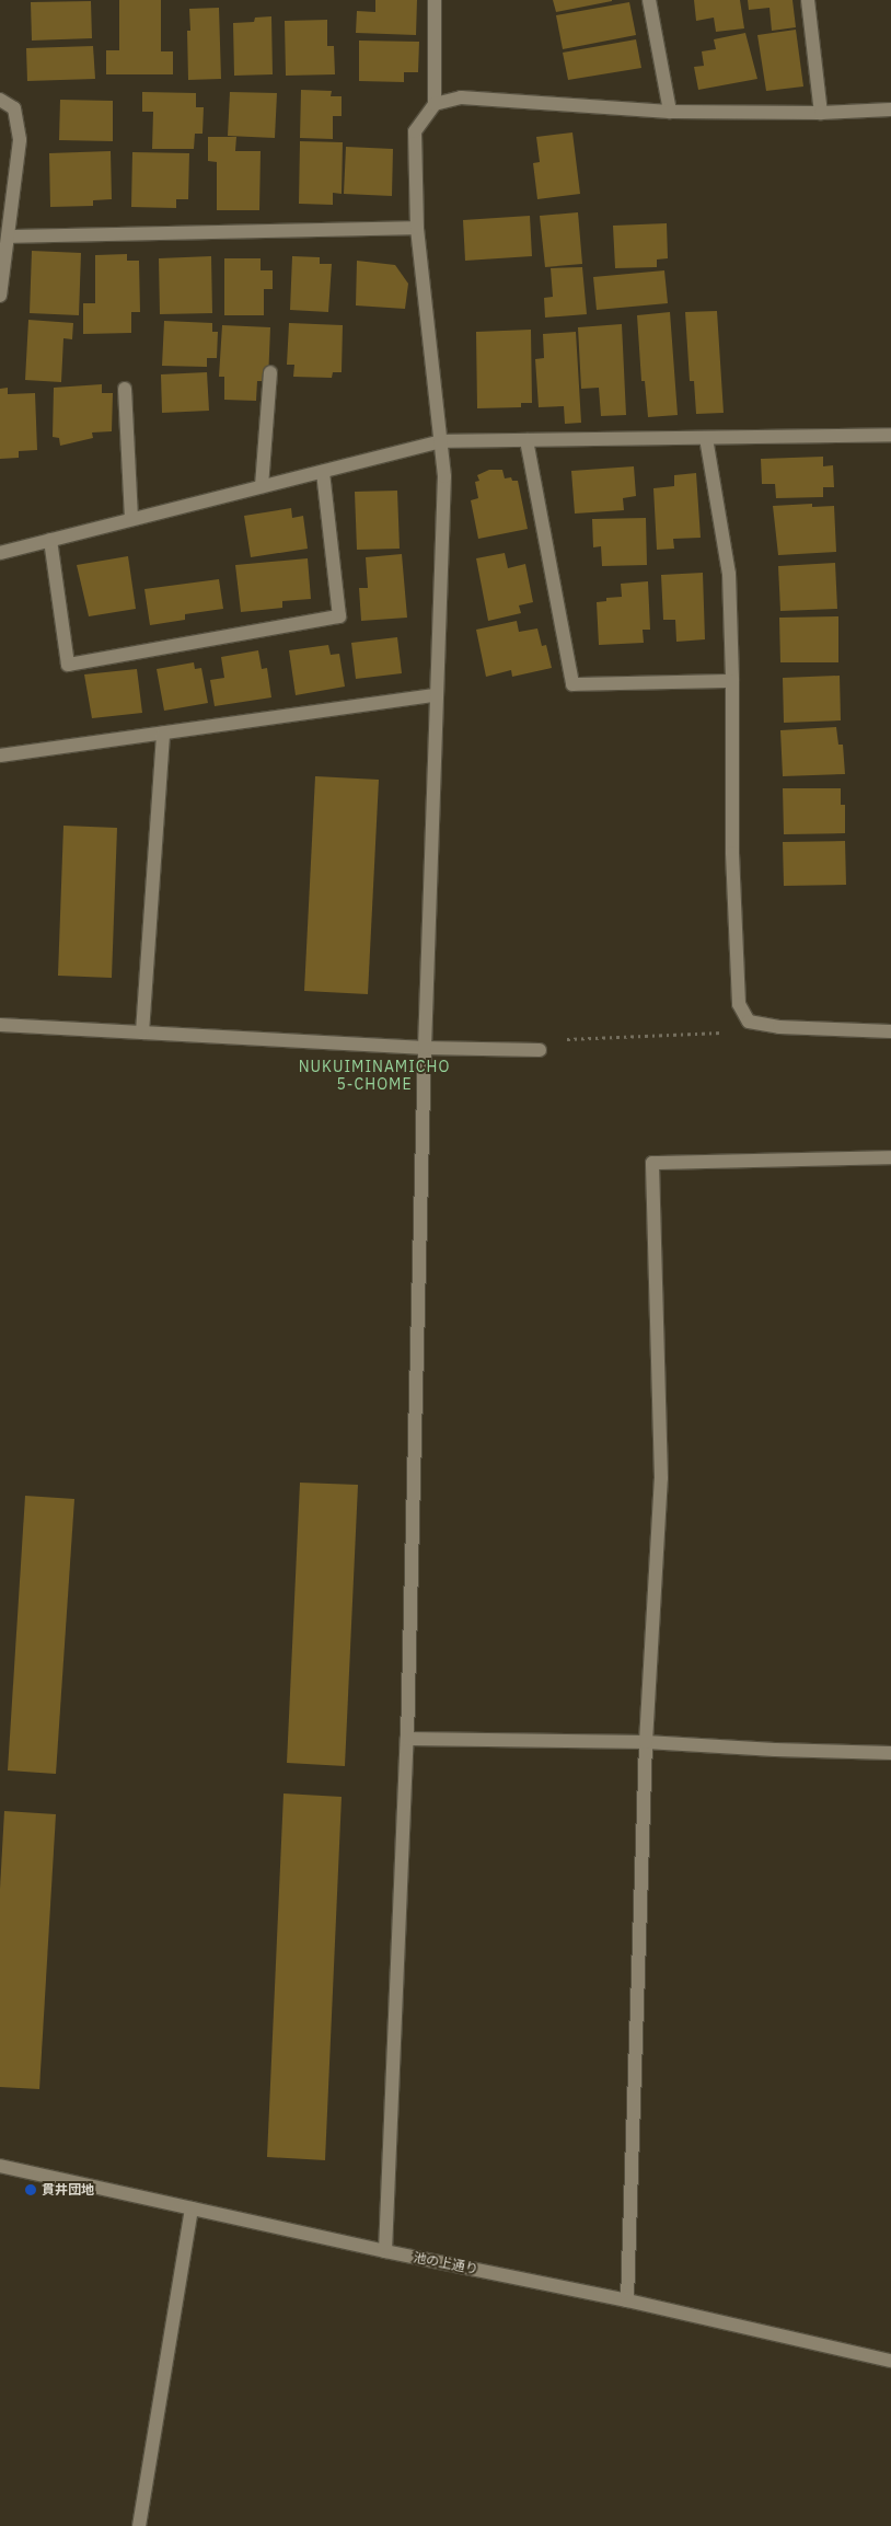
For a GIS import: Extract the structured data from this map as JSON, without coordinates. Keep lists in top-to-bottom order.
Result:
{
  "streets": {
    "street": ["池の上通り"]
  },
  "districts": ["NUKUIMINAMICHO 5-CHOME"],
  "places": ["貫井団地"]
}
